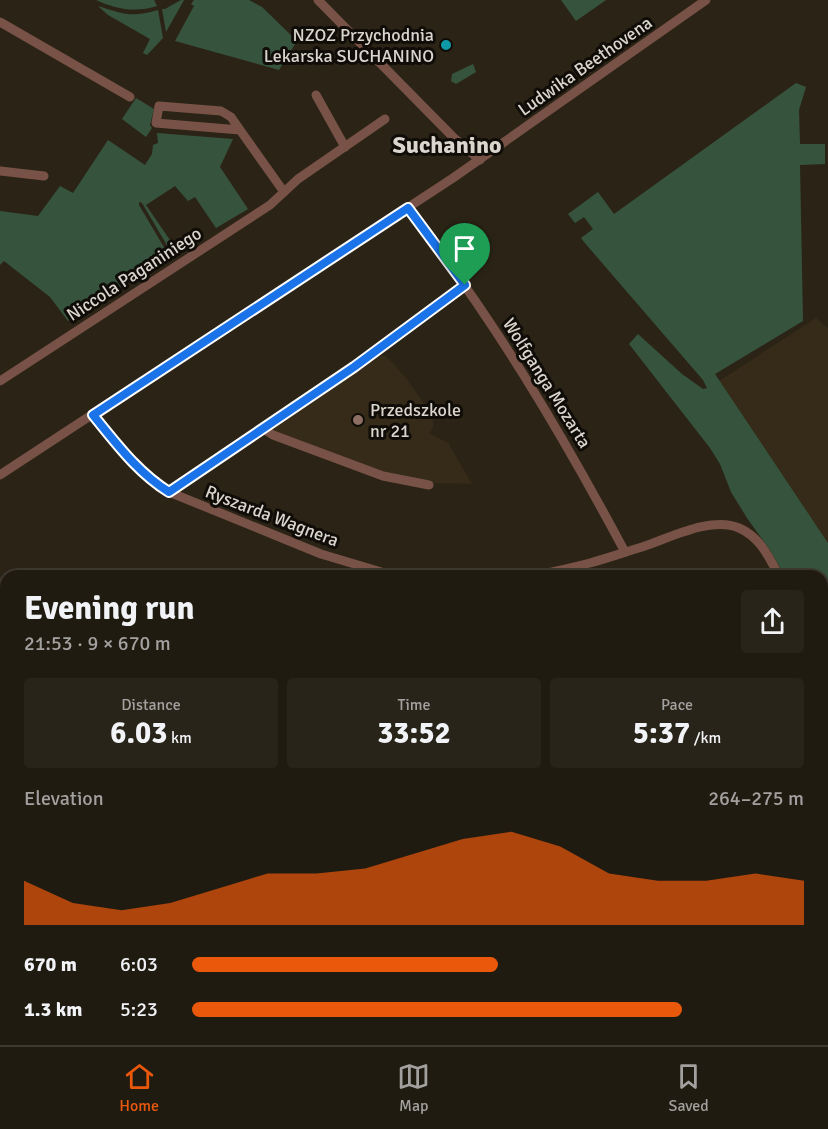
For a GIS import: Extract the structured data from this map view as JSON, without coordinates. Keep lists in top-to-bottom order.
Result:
{
  "streets": {
    "street": [
      "Ludwika Beethovena",
      "Niccola Paganiniego",
      "Wolfganga Mozarta",
      "Ryszarda Wagnera"
    ]
  },
  "crossings": [
    ["Ludwika Beethovena", "Wolfganga Mozarta"],
    ["Ludwika Beethovena", "Ryszarda Wagnera"]
  ],
  "districts": ["Suchanino"],
  "places": ["NZOZ Przychodnia Lekarska SUCHANINO", "Przedszkole nr 21"],
  "page": {
    "heading": ["Evening run", "21:53 · 9 × 670 m"],
    "stats": [
      ["Distance", "6.03 km"],
      ["Time", "33:52"],
      ["Pace", "5:37 /km"]
    ],
    "chart": ["Elevation", "264–275 m"],
    "list": [
      {
        "name": "670 m",
        "note": "6:03"
      },
      {
        "name": "1.3 km",
        "note": "5:23"
      }
    ],
    "tabs": ["Home", "Map", "Saved"]
  }
}
